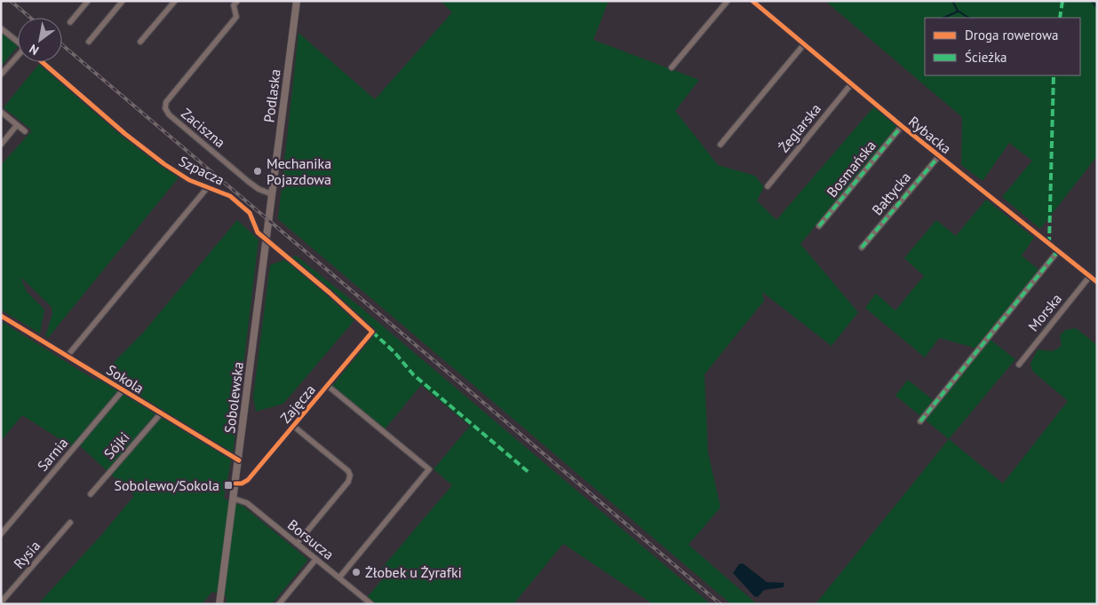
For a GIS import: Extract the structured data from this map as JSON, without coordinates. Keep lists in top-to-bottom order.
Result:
{
  "streets": {
    "street": [
      "Podlaska",
      "Zaciszna",
      "Żeglarska",
      "Rybacka",
      "Bosmańska",
      "Szpacza",
      "Bałtycka",
      "Morska",
      "Sokola",
      "Sobolewska",
      "Zajęcza",
      "Sójki",
      "Sarnia",
      "Borsucza",
      "Rysia"
    ]
  },
  "crossings": [
    ["Podlaska", "Zaciszna"],
    ["Podlaska", "Sobolewska"],
    ["Zaciszna", "Sobolewska"],
    ["Żeglarska", "Rybacka"],
    ["Rybacka", "Bosmańska"],
    ["Rybacka", "Bałtycka"],
    ["Rybacka", "Morska"],
    ["Szpacza", "Sobolewska"],
    ["Szpacza", "Zajęcza"],
    ["Sokola", "Sobolewska"],
    ["Sokola", "Sójki"],
    ["Sokola", "Sarnia"],
    ["Sobolewska", "Zajęcza"],
    ["Sobolewska", "Borsucza"],
    ["Zajęcza", "Borsucza"]
  ],
  "places": {
    "other": ["Mechanika Pojazdowa", "Żłobek u Żyrafki"],
    "transit": ["Sobolewo/Sokola"]
  },
  "legend": ["Droga rowerowa", "Ścieżka"],
  "north": "bottom left"
}
